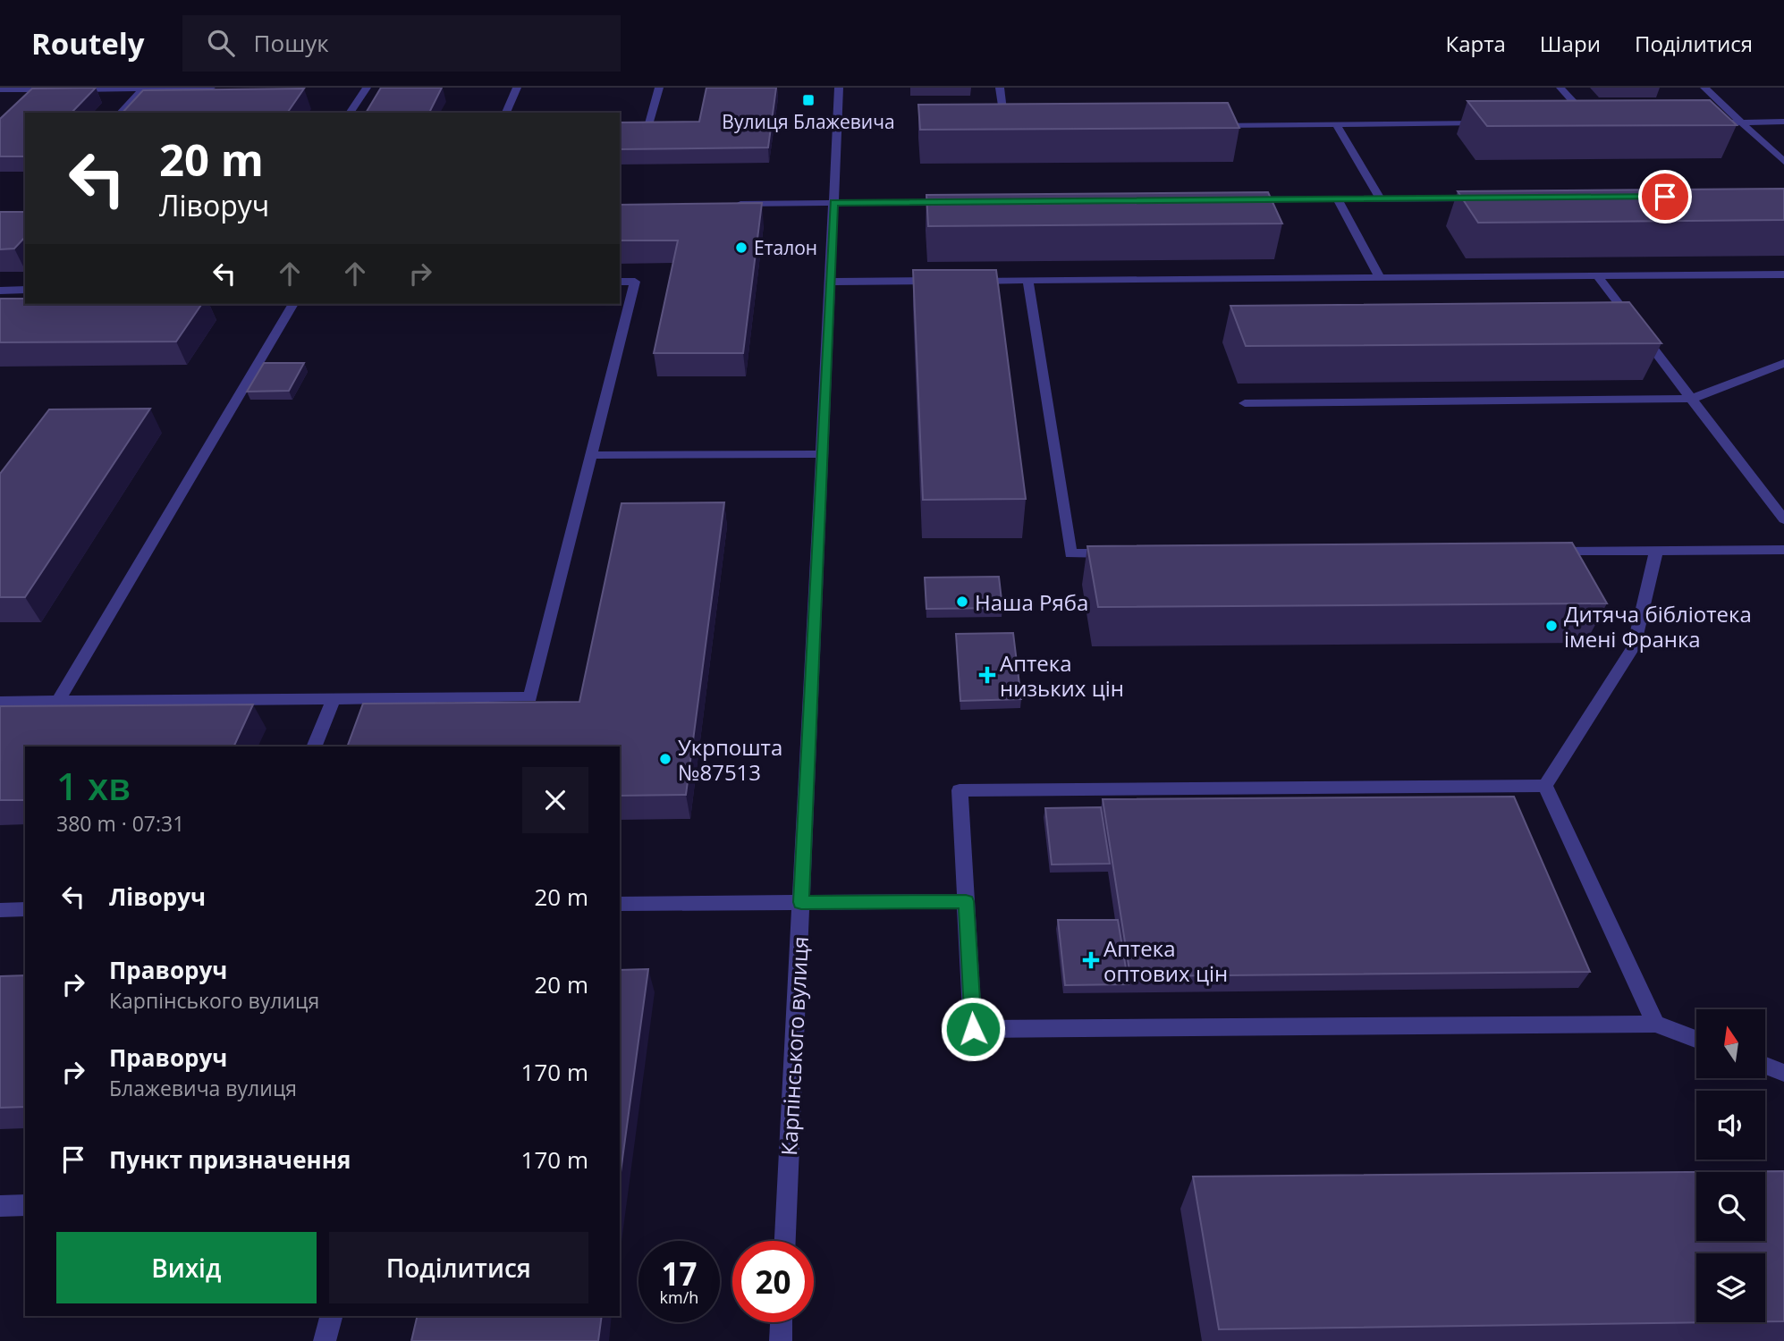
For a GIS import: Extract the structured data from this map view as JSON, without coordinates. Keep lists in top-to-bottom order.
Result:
{
  "streets": {
    "street": ["Карпінського вулиця"]
  },
  "places": {
    "transit": ["Вулиця Блажевича"],
    "other": [
      "Еталон",
      "Наша Ряба",
      "Дитяча бібліотека імені Франка",
      "Укрпошта №87513"
    ],
    "health": ["Аптека низьких цін", "Аптека оптових цін"]
  },
  "north": "top",
  "page": {
    "header": "Routely",
    "search": "Пошук",
    "nav": ["Карта", "Шари", "Поділитися"],
    "turn": ["20 m", "Ліворуч"],
    "heading": ["1 хв", "380 m · 07:31"],
    "list": [
      {
        "name": "Ліворуч",
        "value": "20 m"
      },
      {
        "name": "Праворуч",
        "note": "Карпінського вулиця",
        "value": "20 m"
      },
      {
        "name": "Праворуч",
        "note": "Блажевича вулиця",
        "value": "170 m"
      },
      {
        "name": "Пункт призначення",
        "value": "170 m"
      }
    ],
    "buttons": ["Вихід", "Поділитися"],
    "speed": "17 km/h",
    "limit": "20"
  }
}
